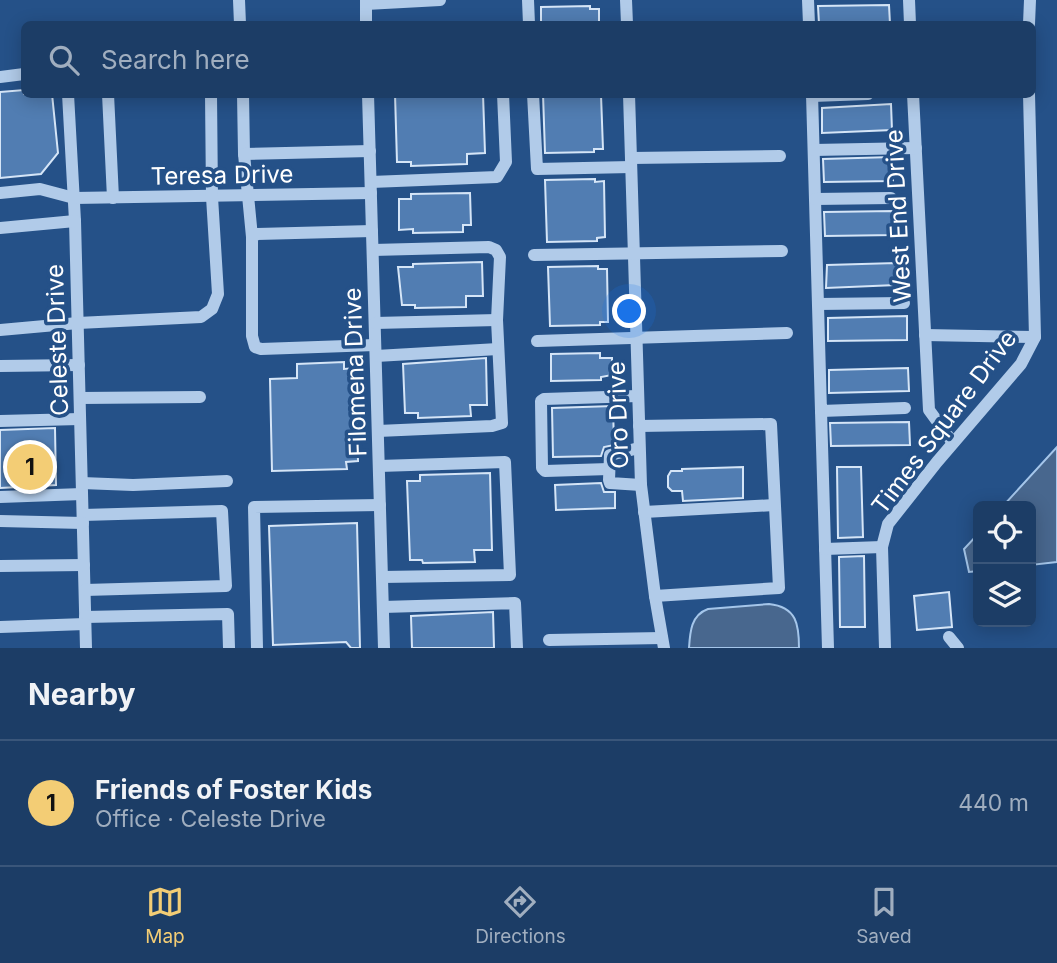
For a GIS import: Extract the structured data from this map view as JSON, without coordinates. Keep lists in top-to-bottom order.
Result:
{
  "streets": {
    "street": [
      "Teresa Drive",
      "West End Drive",
      "Celeste Drive",
      "Filomena Drive",
      "Oro Drive",
      "Times Square Drive"
    ]
  },
  "crossings": [
    ["Teresa Drive", "Celeste Drive"],
    ["Teresa Drive", "Filomena Drive"],
    ["West End Drive", "Times Square Drive"]
  ],
  "page": {
    "search": "Search here",
    "pins": "1",
    "heading": "Nearby",
    "list": [
      {
        "mark": "1",
        "name": "Friends of Foster Kids",
        "note": "Office · Celeste Drive",
        "value": "440 m"
      }
    ],
    "nav": ["Map", "Directions", "Saved"]
  }
}
